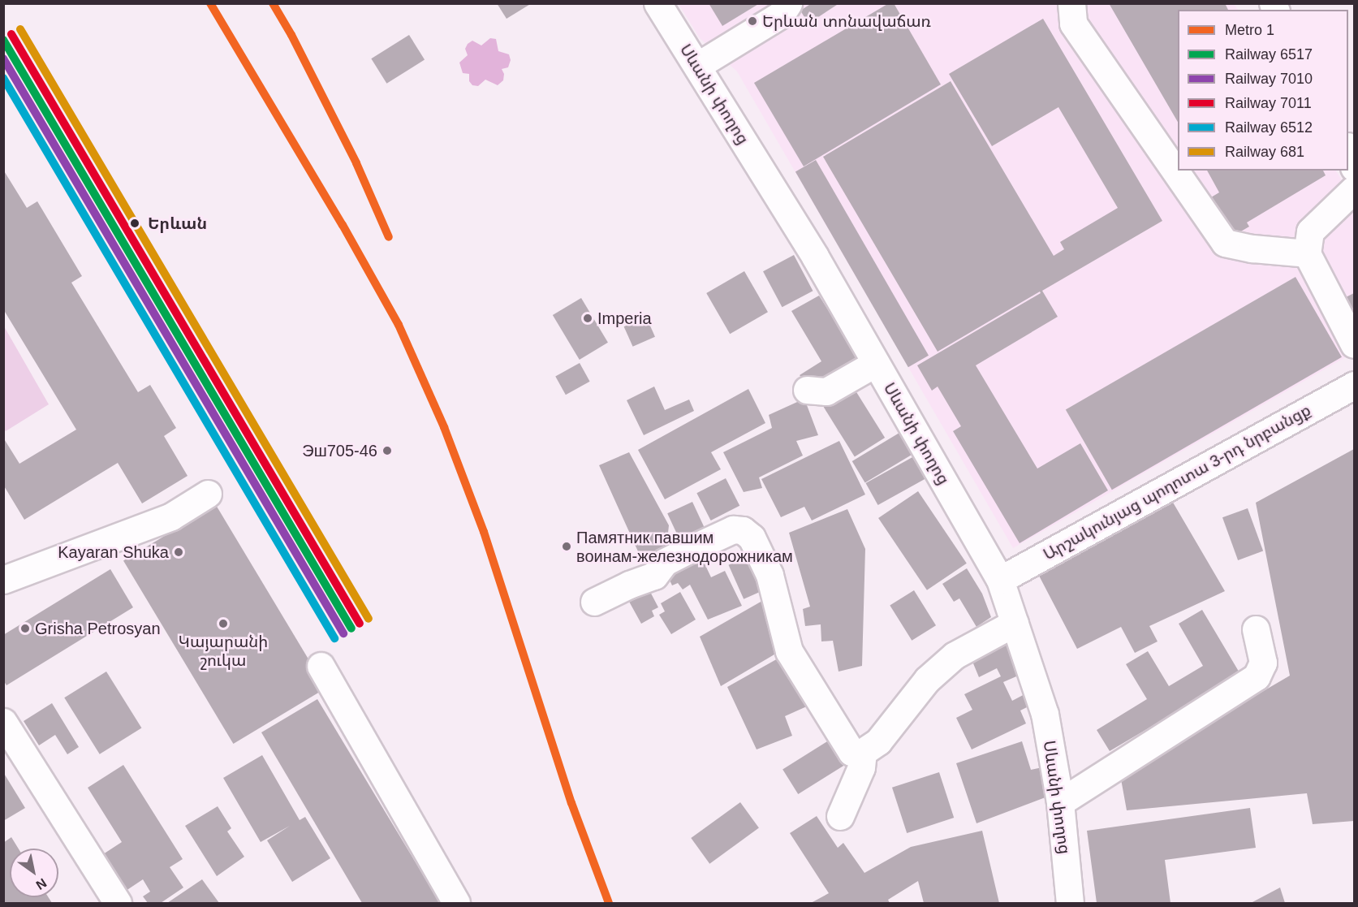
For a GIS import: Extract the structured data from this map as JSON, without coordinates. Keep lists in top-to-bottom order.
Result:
{
  "streets": {
    "street": ["Սևանի փողոց", "Արշակունյաց պողոտա 3-րդ նրբանցք"]
  },
  "crossings": [
    ["Սևանի փողոց", "Արշակունյաց պողոտա 3-րդ նրբանցք"]
  ],
  "places": [
    "Երևան տոնավաճառ",
    "Երևան",
    "Imperia",
    "Эш705-46",
    "Памятник павшим воинам-железнодорожникам",
    "Kayaran Shuka",
    "Կայարանի շուկա",
    "Grisha Petrosyan"
  ],
  "lines": [
    "metro line 1",
    "rail line 681",
    "rail line 7011",
    "rail line 6517",
    "rail line 7010",
    "rail line 6512"
  ],
  "legend": [
    "Metro 1",
    "Railway 6517",
    "Railway 7010",
    "Railway 7011",
    "Railway 6512",
    "Railway 681"
  ],
  "north": "bottom right"
}
